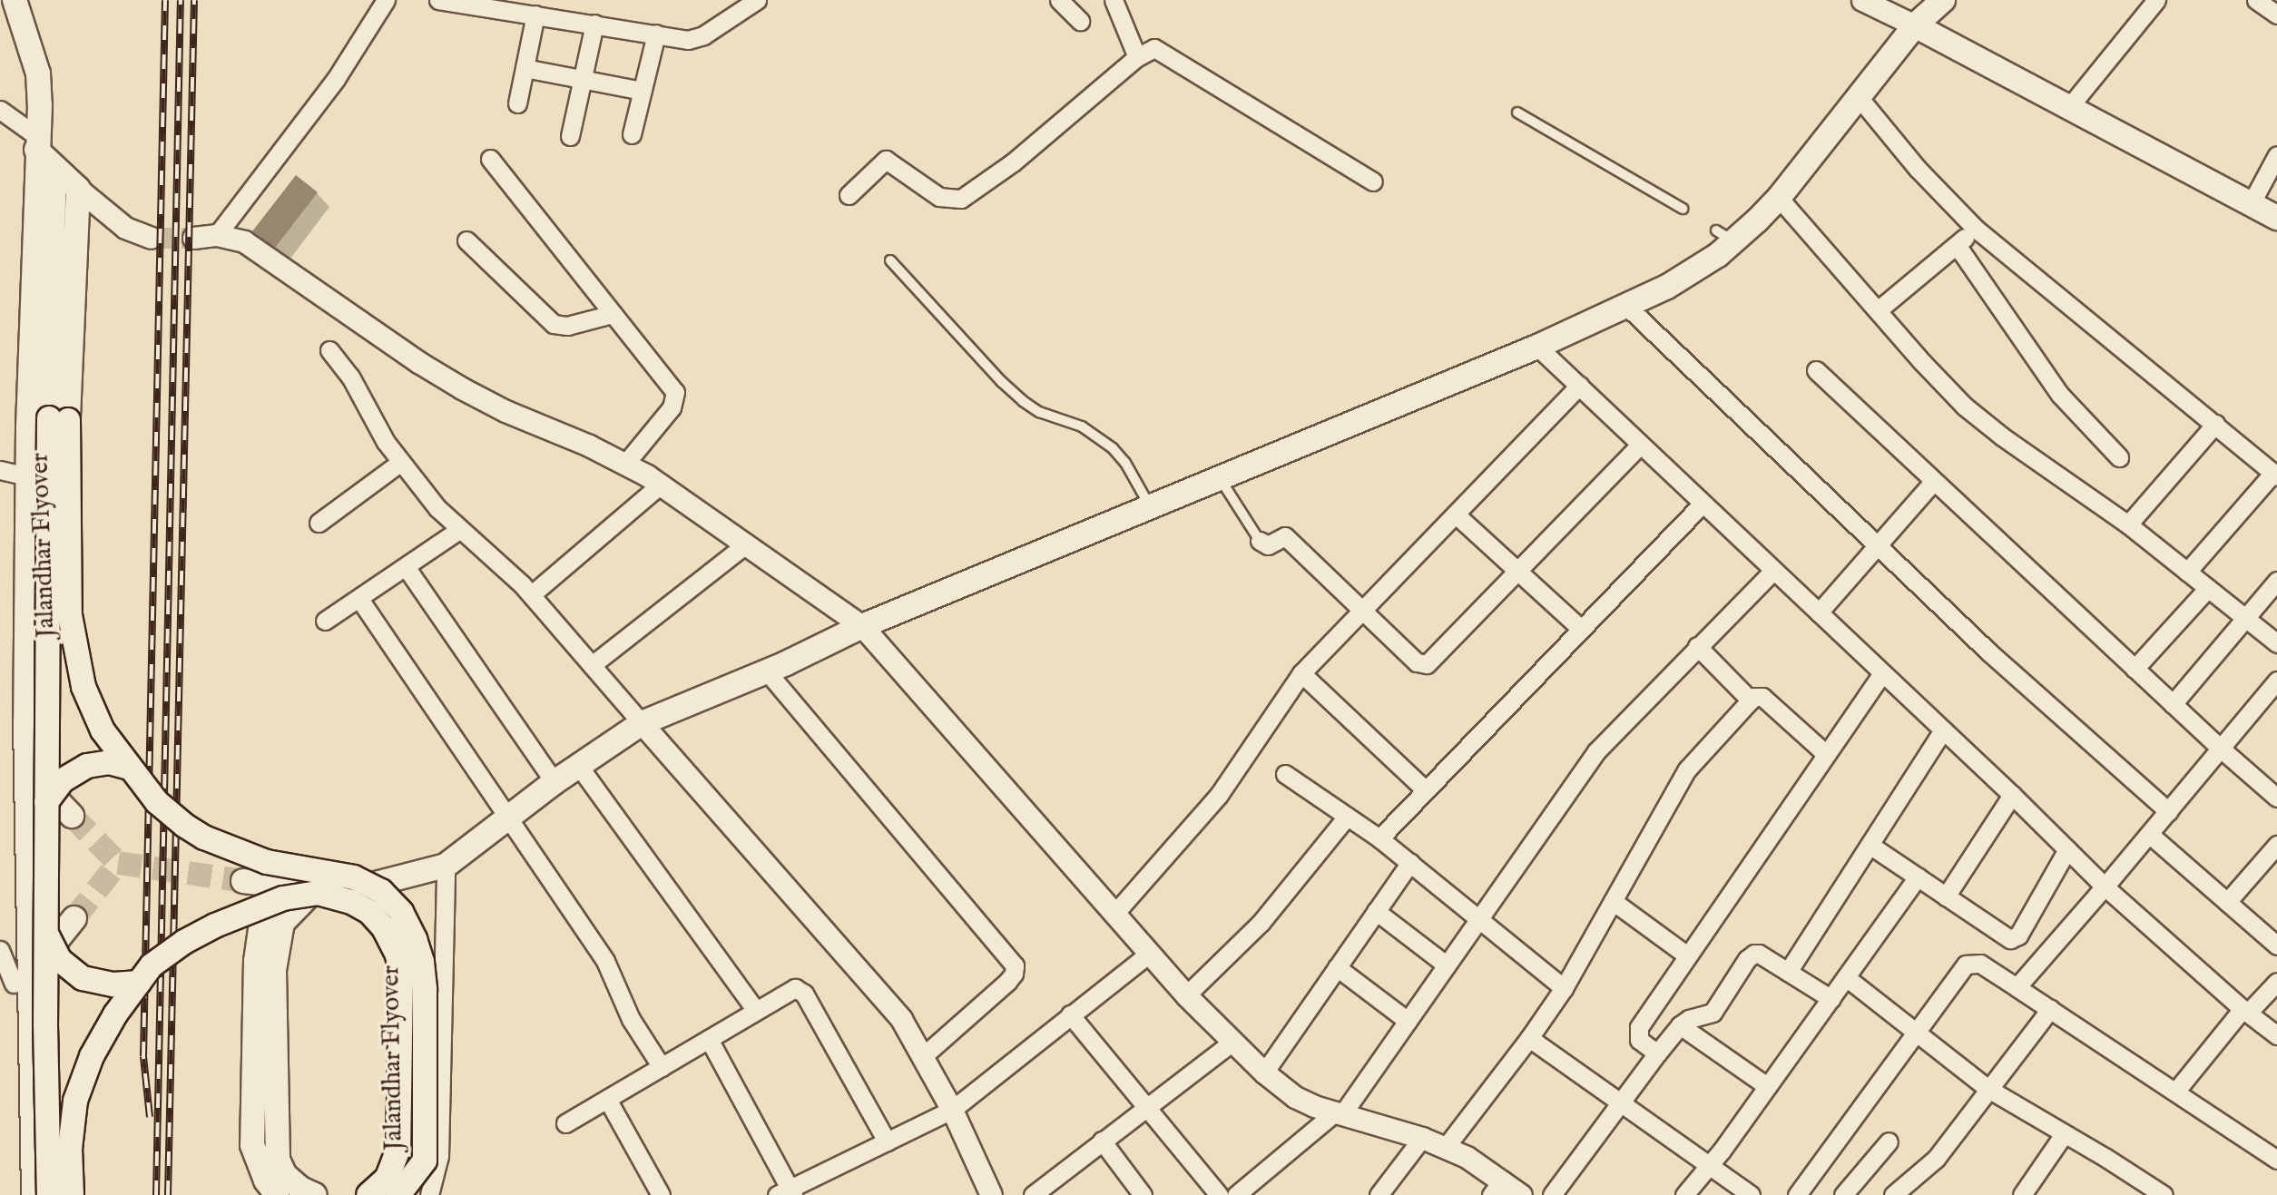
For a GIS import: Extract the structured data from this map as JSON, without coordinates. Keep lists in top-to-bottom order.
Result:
{
  "streets": {
    "main road": ["Jalandhar Flyover"]
  }
}
